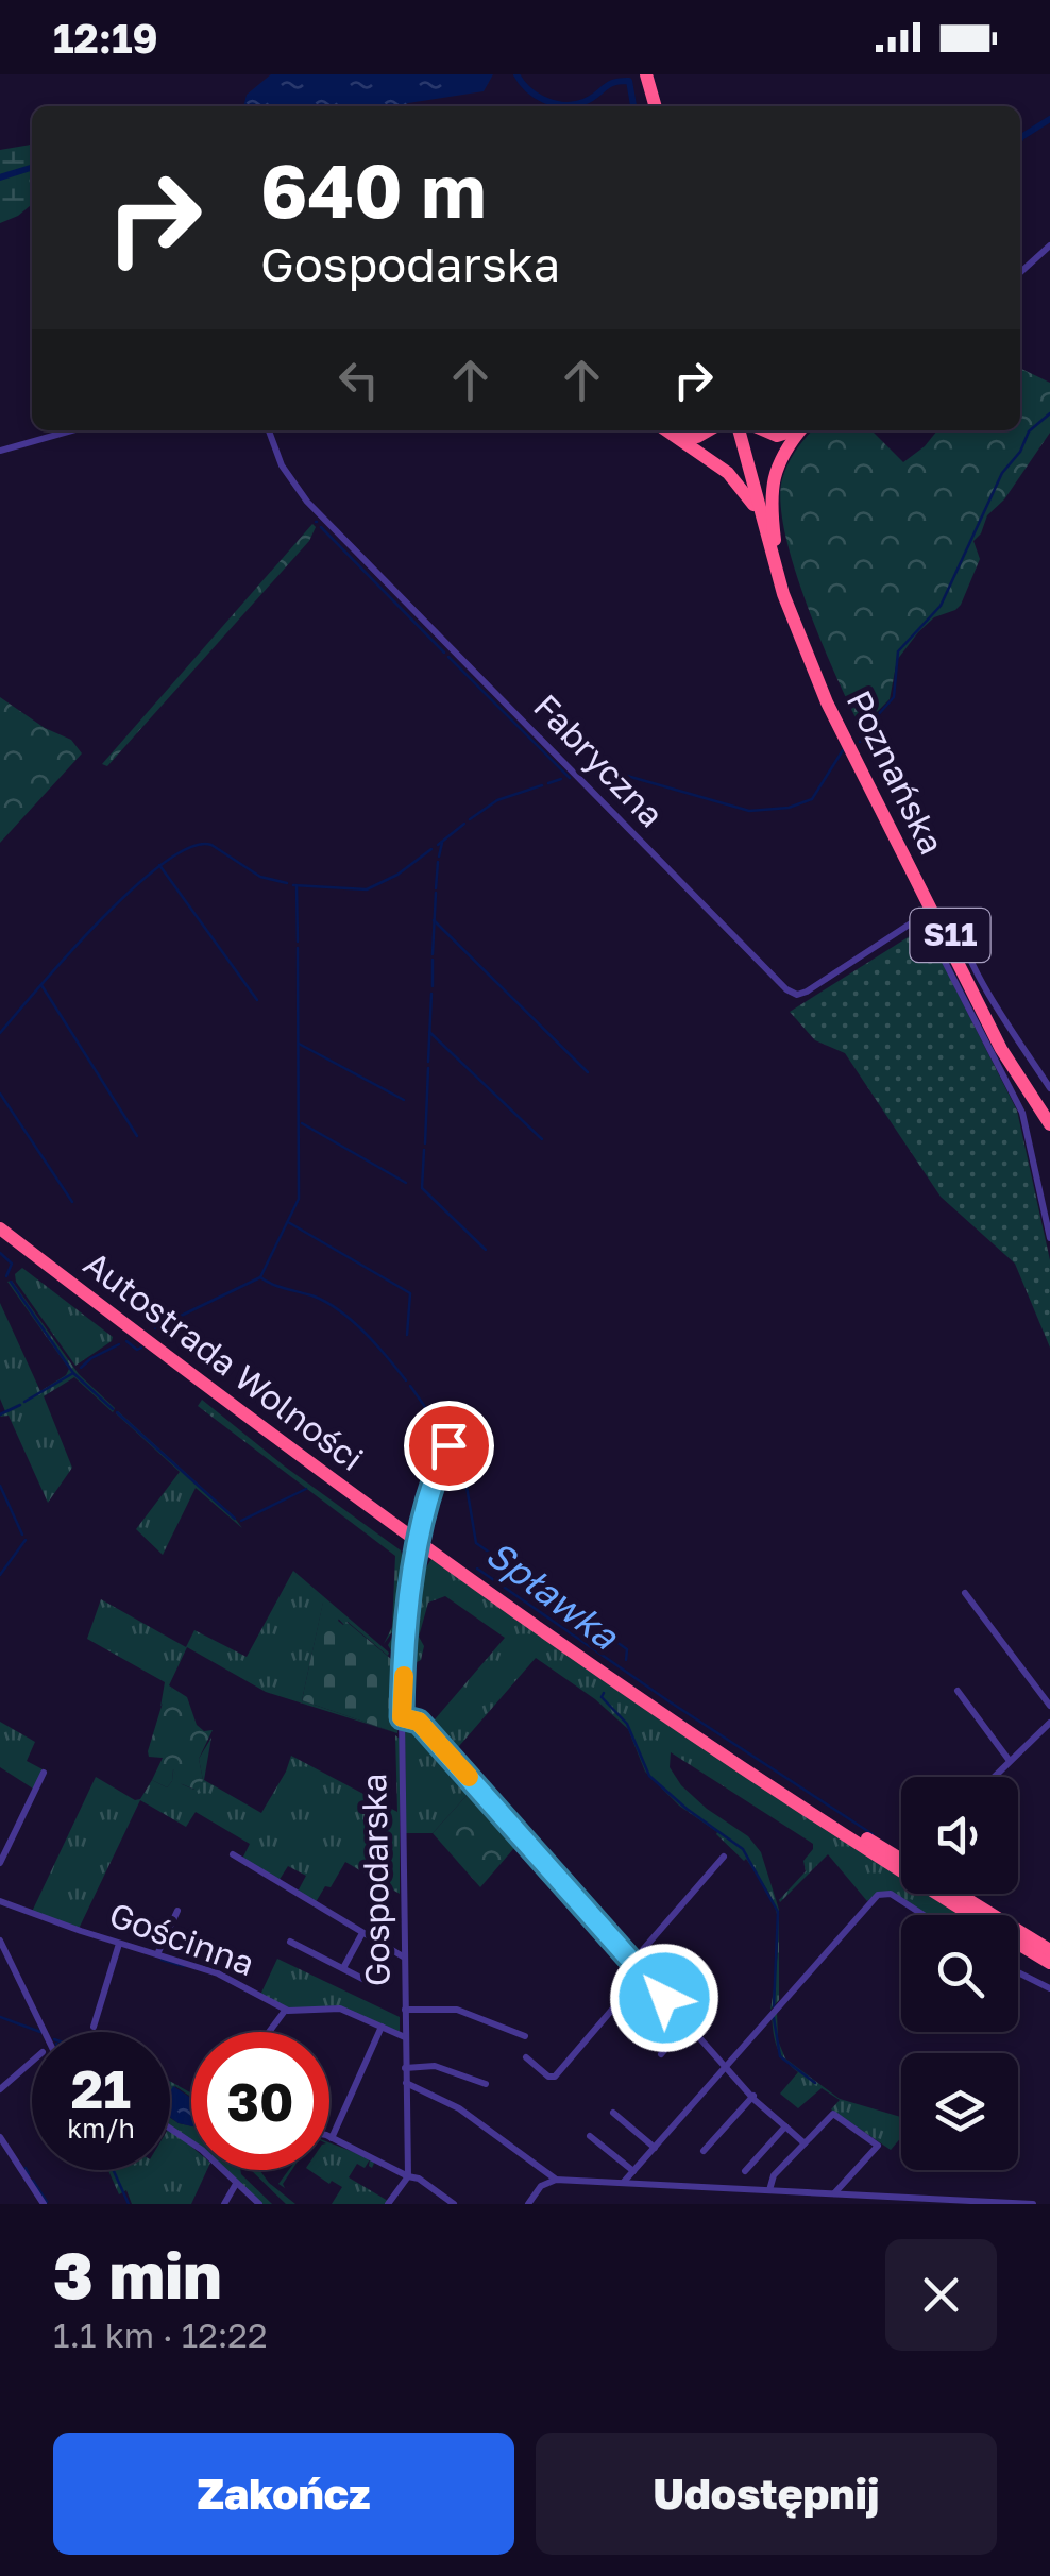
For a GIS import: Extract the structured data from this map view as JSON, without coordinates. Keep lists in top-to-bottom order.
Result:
{
  "streets": {
    "highway": ["Poznańska", "S11", "Autostrada Wolności"],
    "street": ["Fabryczna", "Gospodarska", "Gościnna"]
  },
  "crossings": [
    ["Gospodarska", "Gościnna"]
  ],
  "water": ["Spławka"],
  "page": {
    "status": "12:19",
    "turn": ["640 m", "Gospodarska"],
    "speed": "21 km/h",
    "limit": "30",
    "heading": ["3 min", "1.1 km · 12:22"],
    "buttons": ["Zakończ", "Udostępnij"]
  }
}
